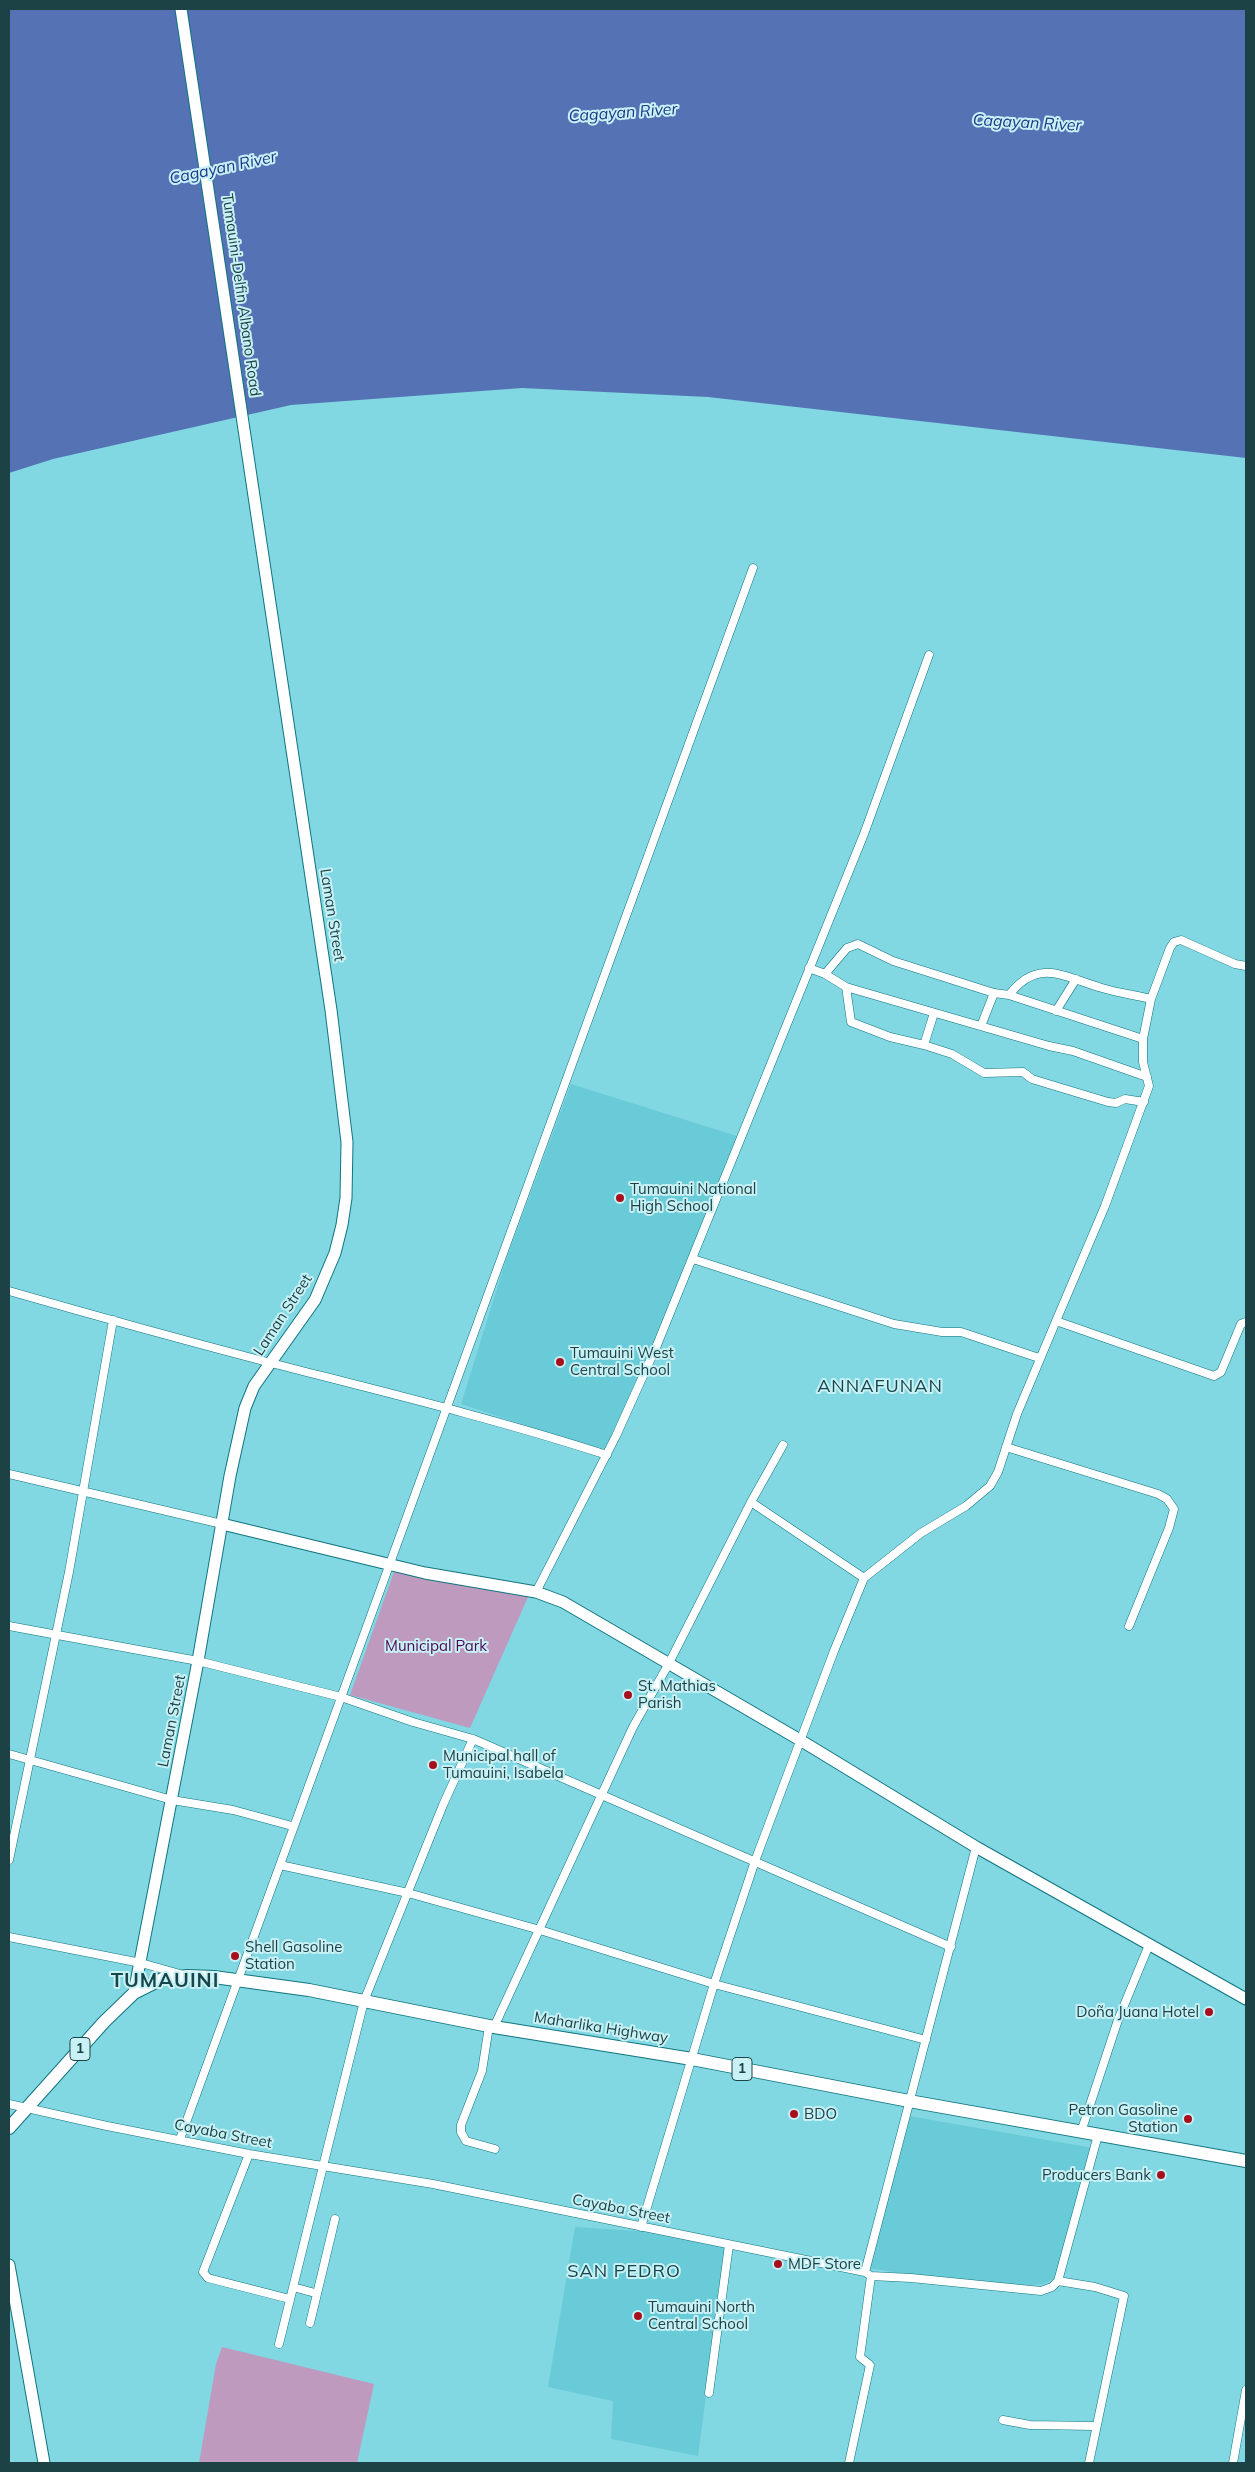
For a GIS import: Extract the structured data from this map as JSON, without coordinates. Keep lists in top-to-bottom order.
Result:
{
  "streets": {
    "main road": [
      "Tumauini-Delfin Albano Road",
      "Laman Street",
      "Maharlika Highway",
      "1"
    ],
    "street": ["Cayaba Street"]
  },
  "crossings": [
    ["Tumauini-Delfin Albano Road", "Laman Street"],
    ["Laman Street", "Maharlika Highway"],
    ["Maharlika Highway", "Cayaba Street"]
  ],
  "districts": ["ANNAFUNAN", "TUMAUINI", "SAN PEDRO"],
  "water": ["Cagayan River"],
  "parks": ["Municipal Park"],
  "places": [
    "Tumauini National High School",
    "Tumauini West Central School",
    "St. Mathias Parish",
    "Municipal hall of Tumauini, Isabela",
    "Shell Gasoline Station",
    "Doña Juana Hotel",
    "BDO",
    "Petron Gasoline Station",
    "Producers Bank",
    "MDF Store",
    "Tumauini North Central School"
  ]
}
